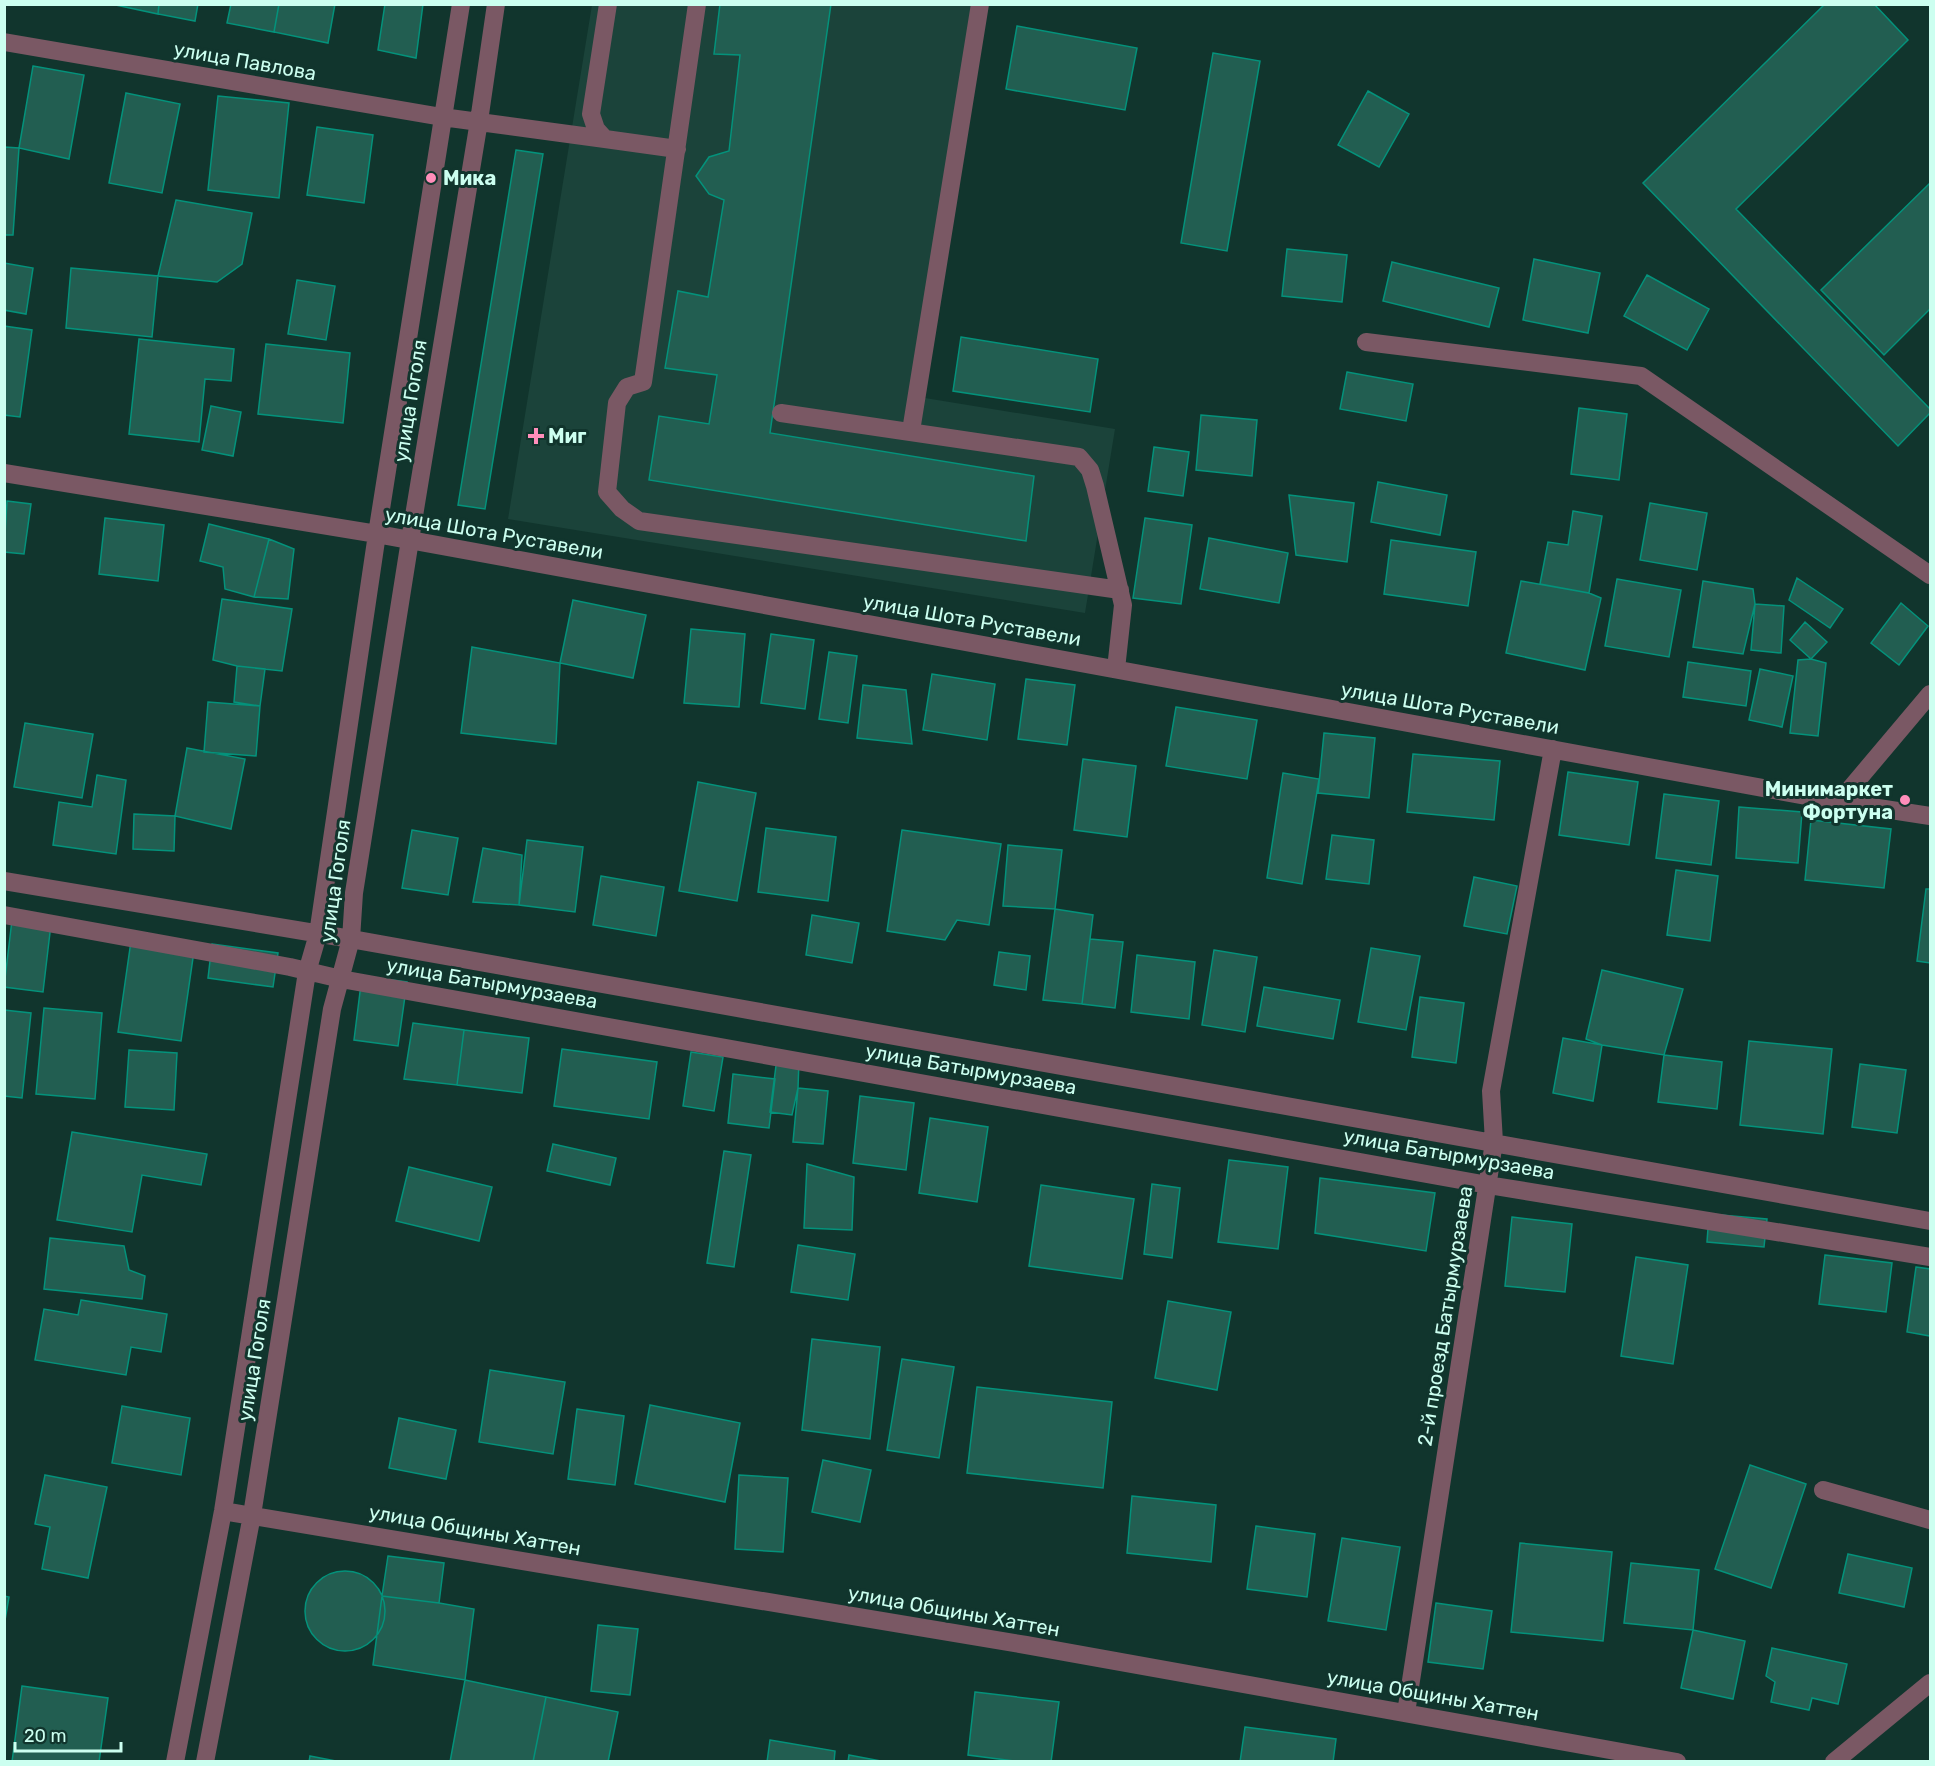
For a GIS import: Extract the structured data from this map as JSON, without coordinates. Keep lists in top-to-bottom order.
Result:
{
  "streets": {
    "street": [
      "улица Павлова",
      "улица Гоголя",
      "улица Шота Руставели",
      "улица Батырмурзаева",
      "2-й проезд Батырмурзаева",
      "улица Общины Хаттен"
    ]
  },
  "crossings": [
    ["улица Павлова", "улица Гоголя"],
    ["улица Гоголя", "улица Шота Руставели"],
    ["улица Гоголя", "улица Батырмурзаева"],
    ["улица Гоголя", "улица Общины Хаттен"],
    ["улица Шота Руставели", "2-й проезд Батырмурзаева"],
    ["улица Батырмурзаева", "2-й проезд Батырмурзаева"],
    ["2-й проезд Батырмурзаева", "улица Общины Хаттен"]
  ],
  "places": {
    "other": ["Мика", "Минимаркет Фортуна"],
    "health": ["Миг"]
  },
  "scale_bar": "20 m"
}
